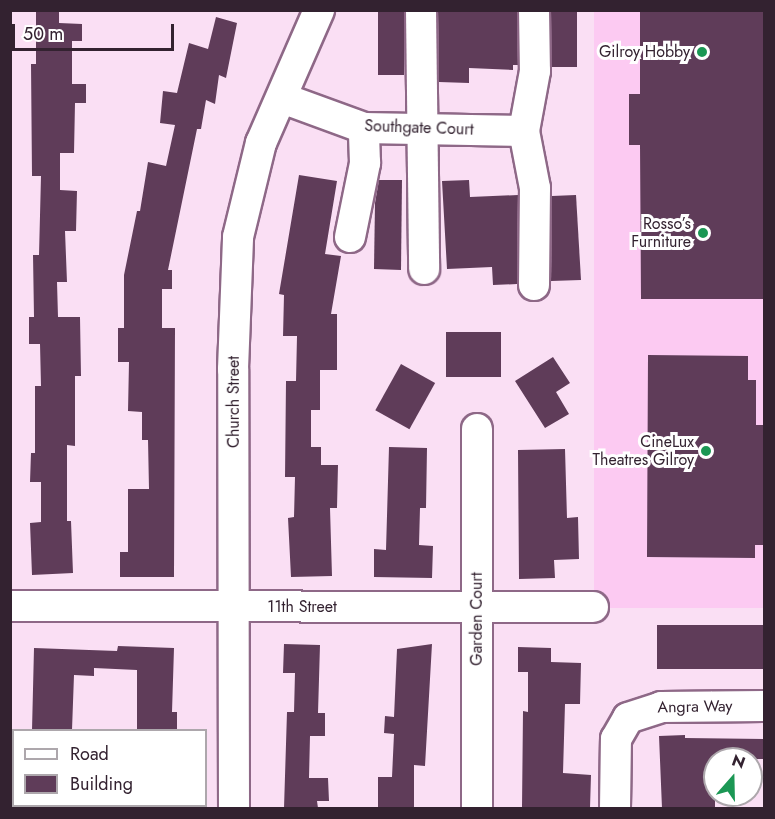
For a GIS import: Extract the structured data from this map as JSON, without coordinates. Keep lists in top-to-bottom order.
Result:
{
  "streets": {
    "street": [
      "Southgate Court",
      "Church Street",
      "11th Street",
      "Garden Court",
      "Angra Way"
    ]
  },
  "crossings": [
    ["Southgate Court", "Church Street"],
    ["Church Street", "11th Street"],
    ["11th Street", "Garden Court"]
  ],
  "places": ["Gilroy Hobby", "Rosso’s Furniture", "CineLux Theatres Gilroy"],
  "legend": ["Road", "Building"],
  "scale_bar": "50 m",
  "north": "top"
}
